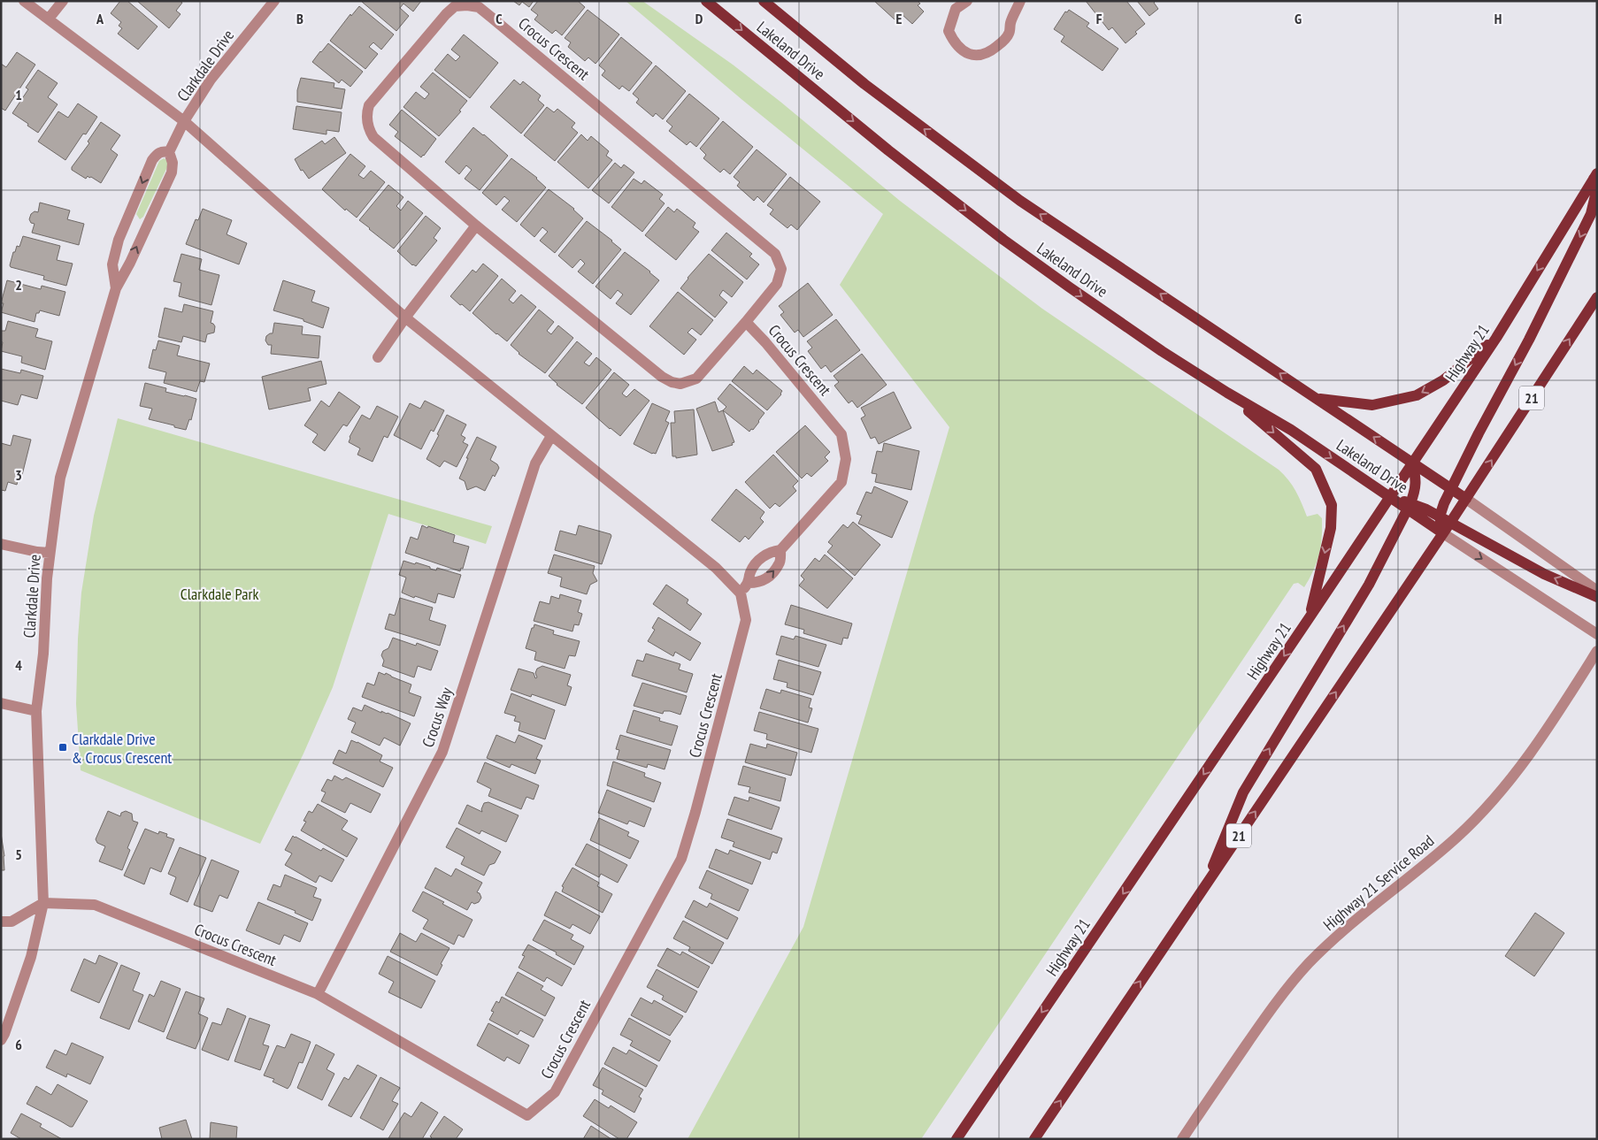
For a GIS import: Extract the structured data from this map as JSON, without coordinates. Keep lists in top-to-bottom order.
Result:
{
  "streets": {
    "main road": ["Lakeland Drive", "Highway 21", "21"],
    "street": [
      "Crocus Crescent",
      "Clarkdale Drive",
      "Crocus Way",
      "Highway 21 Service Road"
    ]
  },
  "crossings": [
    ["Crocus Crescent", "Clarkdale Drive"],
    ["Crocus Crescent", "Crocus Way"],
    ["Lakeland Drive", "Highway 21"],
    ["Lakeland Drive", "21"]
  ],
  "parks": ["Clarkdale Park"],
  "places": {
    "transit": ["Clarkdale Drive & Crocus Crescent"]
  },
  "grid": {
    "columns": [
      "A",
      "B",
      "C",
      "D",
      "E",
      "F",
      "G",
      "H"
    ],
    "rows": [
      "1",
      "2",
      "3",
      "4",
      "5",
      "6"
    ]
  }
}
